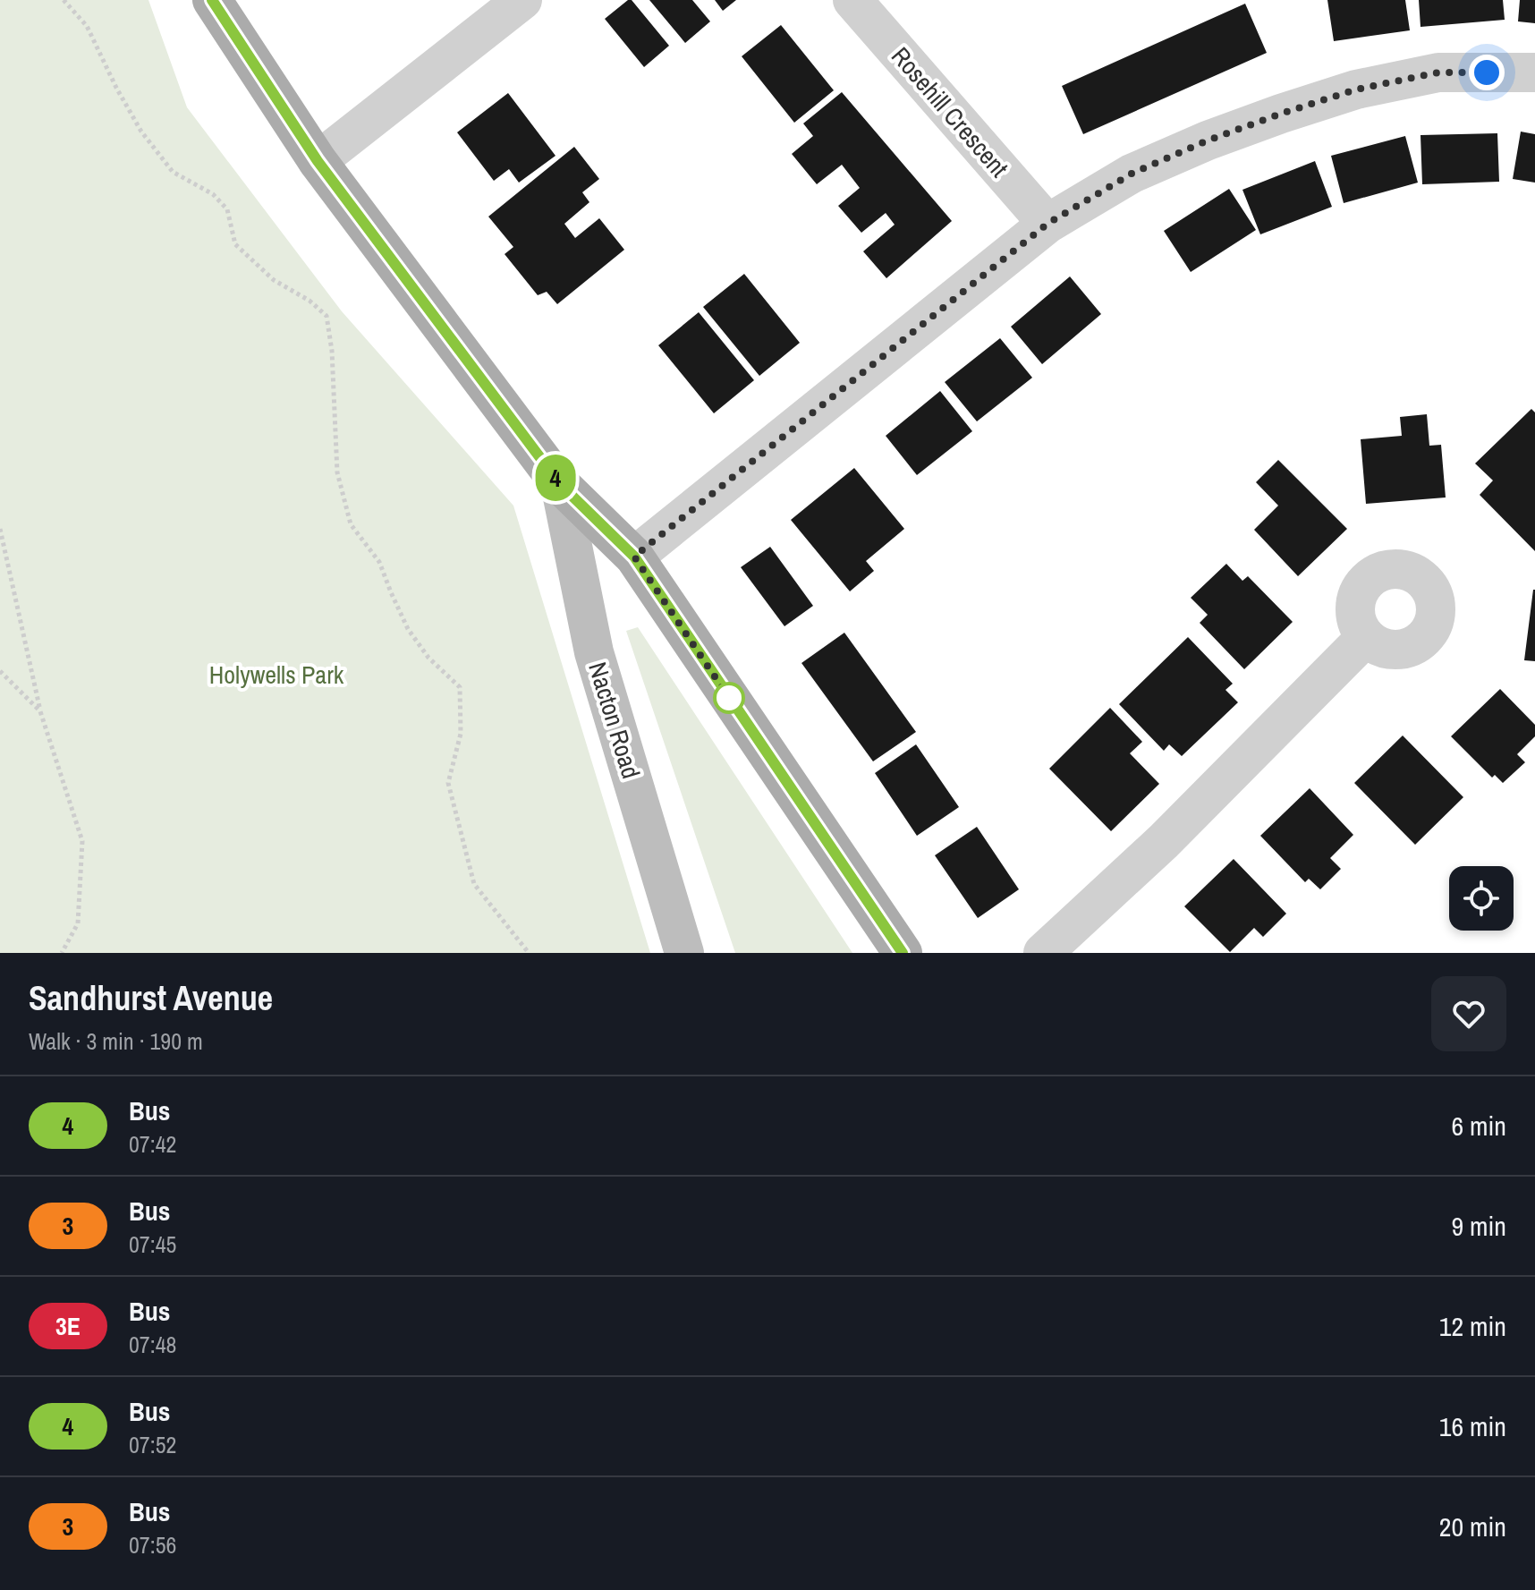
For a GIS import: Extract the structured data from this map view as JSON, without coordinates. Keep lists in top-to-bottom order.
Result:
{
  "streets": {
    "street": ["Rosehill Crescent", "Nacton Road"]
  },
  "parks": ["Holywells Park"],
  "lines": ["bus line 4"],
  "page": {
    "on_map": "4",
    "heading": ["Sandhurst Avenue", "Walk · 3 min · 190 m"],
    "list": [
      {
        "mark": "4",
        "name": "Bus",
        "note": "07:42",
        "value": "6 min"
      },
      {
        "mark": "3",
        "name": "Bus",
        "note": "07:45",
        "value": "9 min"
      },
      {
        "mark": "3E",
        "name": "Bus",
        "note": "07:48",
        "value": "12 min"
      },
      {
        "mark": "4",
        "name": "Bus",
        "note": "07:52",
        "value": "16 min"
      },
      {
        "mark": "3",
        "name": "Bus",
        "note": "07:56",
        "value": "20 min"
      }
    ]
  }
}
